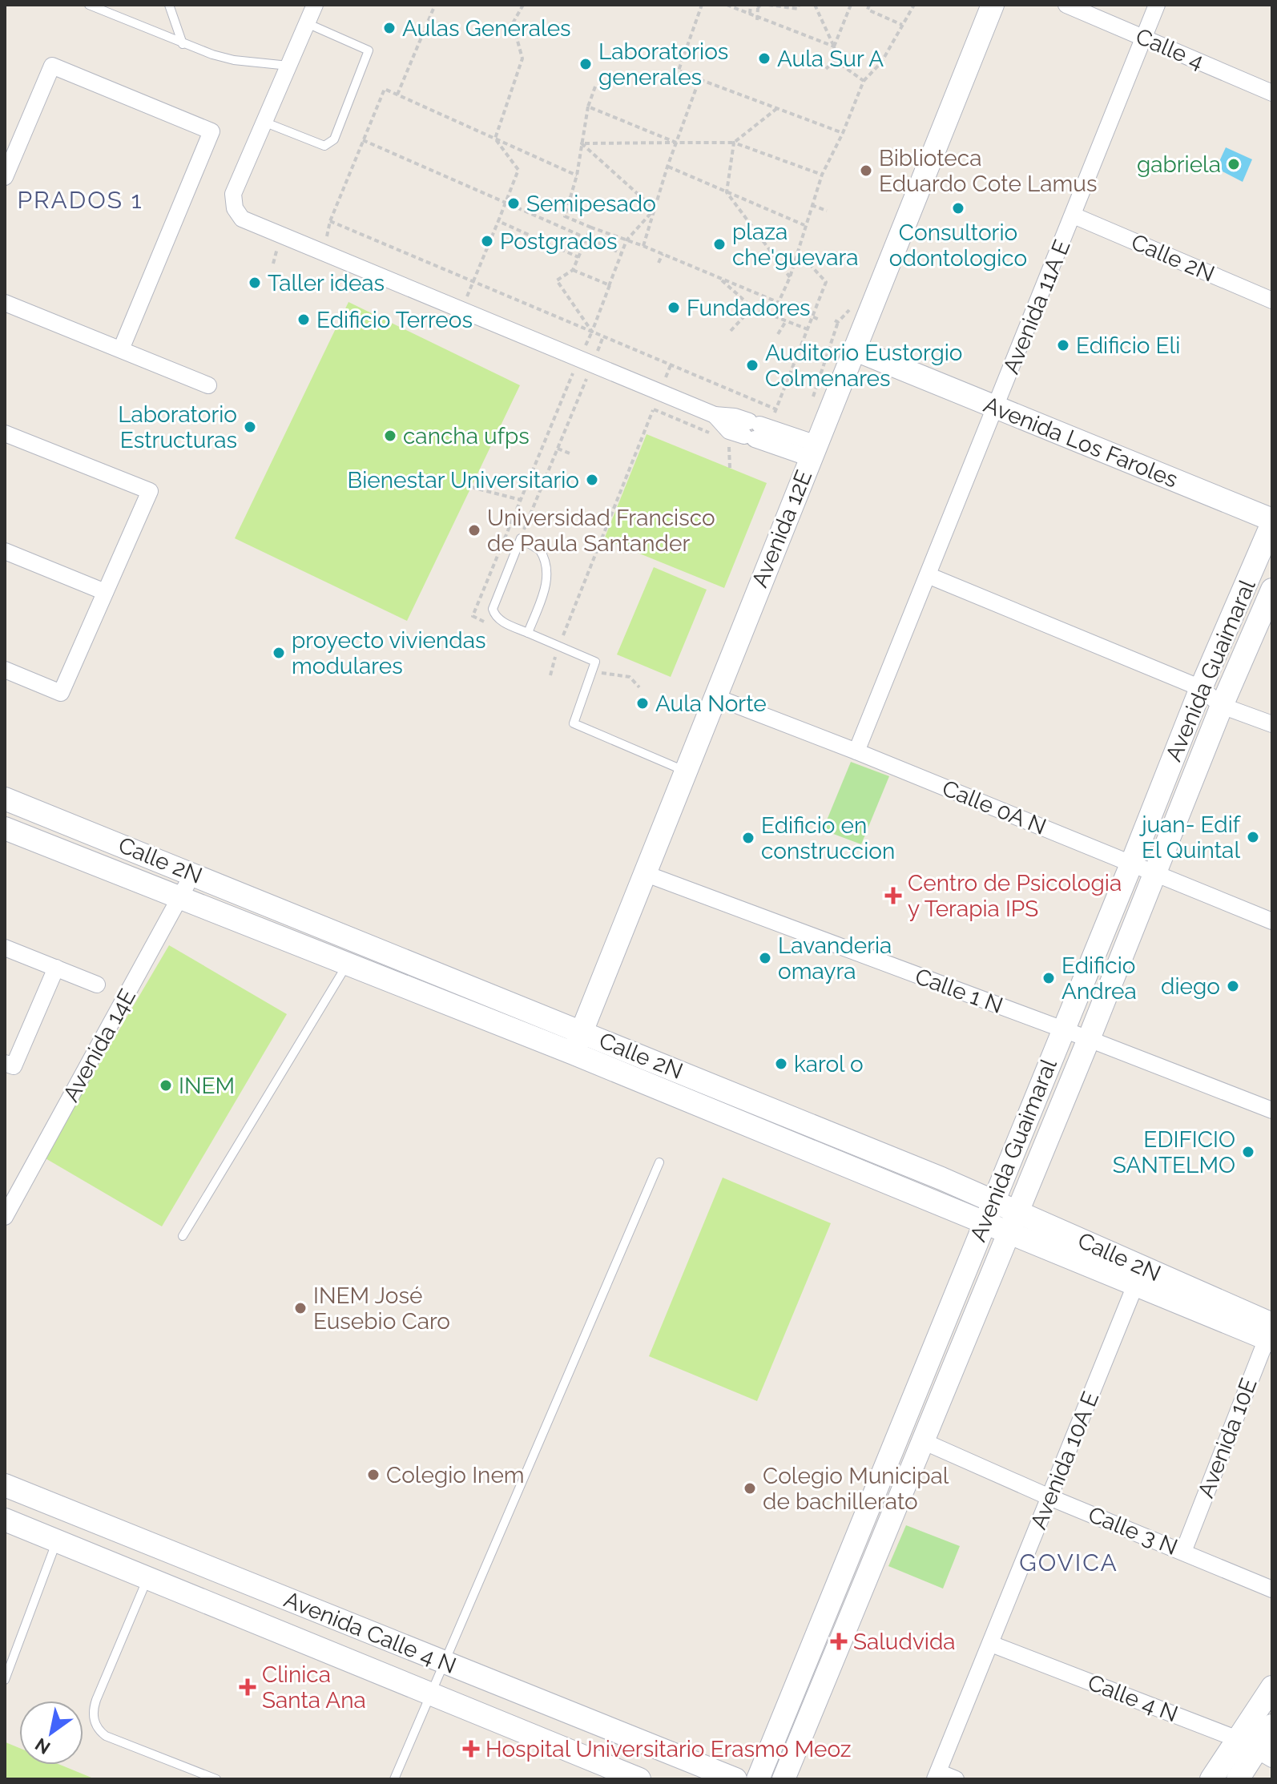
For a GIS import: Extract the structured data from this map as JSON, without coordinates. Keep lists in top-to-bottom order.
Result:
{
  "streets": {
    "street": [
      "Calle 4",
      "Calle 2N",
      "Avenida 11A E",
      "Avenida Los Faroles",
      "Avenida 12E",
      "Avenida Guaimaral",
      "Calle 0A N",
      "Calle 1 N",
      "Avenida 14E",
      "Avenida 10E",
      "Avenida 10A E",
      "Calle 3 N",
      "Avenida Calle 4 N",
      "Calle 4 N"
    ]
  },
  "crossings": [
    ["Calle 4", "Avenida 11A E"],
    ["Calle 2N", "Avenida 11A E"],
    ["Calle 2N", "Avenida 12E"],
    ["Calle 2N", "Avenida Guaimaral"],
    ["Calle 2N", "Avenida 14E"],
    ["Calle 2N", "Avenida 10E"],
    ["Calle 2N", "Avenida 10A E"],
    ["Avenida 11A E", "Avenida Los Faroles"],
    ["Avenida 11A E", "Calle 0A N"],
    ["Avenida Los Faroles", "Avenida 12E"],
    ["Avenida Los Faroles", "Avenida Guaimaral"],
    ["Avenida 12E", "Calle 0A N"],
    ["Avenida 12E", "Calle 1 N"],
    ["Avenida Guaimaral", "Calle 0A N"],
    ["Avenida Guaimaral", "Calle 1 N"],
    ["Avenida Guaimaral", "Calle 3 N"],
    ["Avenida 10E", "Calle 3 N"],
    ["Avenida 10A E", "Calle 3 N"],
    ["Avenida 10A E", "Calle 4 N"]
  ],
  "districts": ["PRADOS 1", "GOVICA"],
  "places": {
    "other": [
      "Aulas Generales",
      "Aula Sur A",
      "Laboratorios generales",
      "gabriela",
      "Biblioteca Eduardo Cote Lamus",
      "Semipesado",
      "Consultorio odontologico",
      "Postgrados",
      "plaza che'guevara",
      "Taller ideas",
      "Fundadores",
      "Edificio Terreos",
      "Edificio Eli",
      "Auditorio Eustorgio Colmenares",
      "Laboratorio Estructuras",
      "cancha ufps",
      "Bienestar Universitario",
      "Universidad Francisco de Paula Santander",
      "proyecto viviendas modulares",
      "Aula Norte",
      "juan- Edif El Quintal",
      "Edificio en construccion",
      "Lavanderia omayra",
      "Edificio Andrea",
      "diego",
      "karol o",
      "INEM",
      "EDIFICIO SANTELMO",
      "INEM José Eusebio Caro",
      "Colegio Inem",
      "Colegio Municipal de bachillerato"
    ],
    "health": [
      "Centro de Psicologia y Terapia IPS",
      "Saludvida",
      "Clinica Santa Ana",
      "Hospital Universitario Erasmo Meoz"
    ]
  },
  "north": "bottom left"
}
